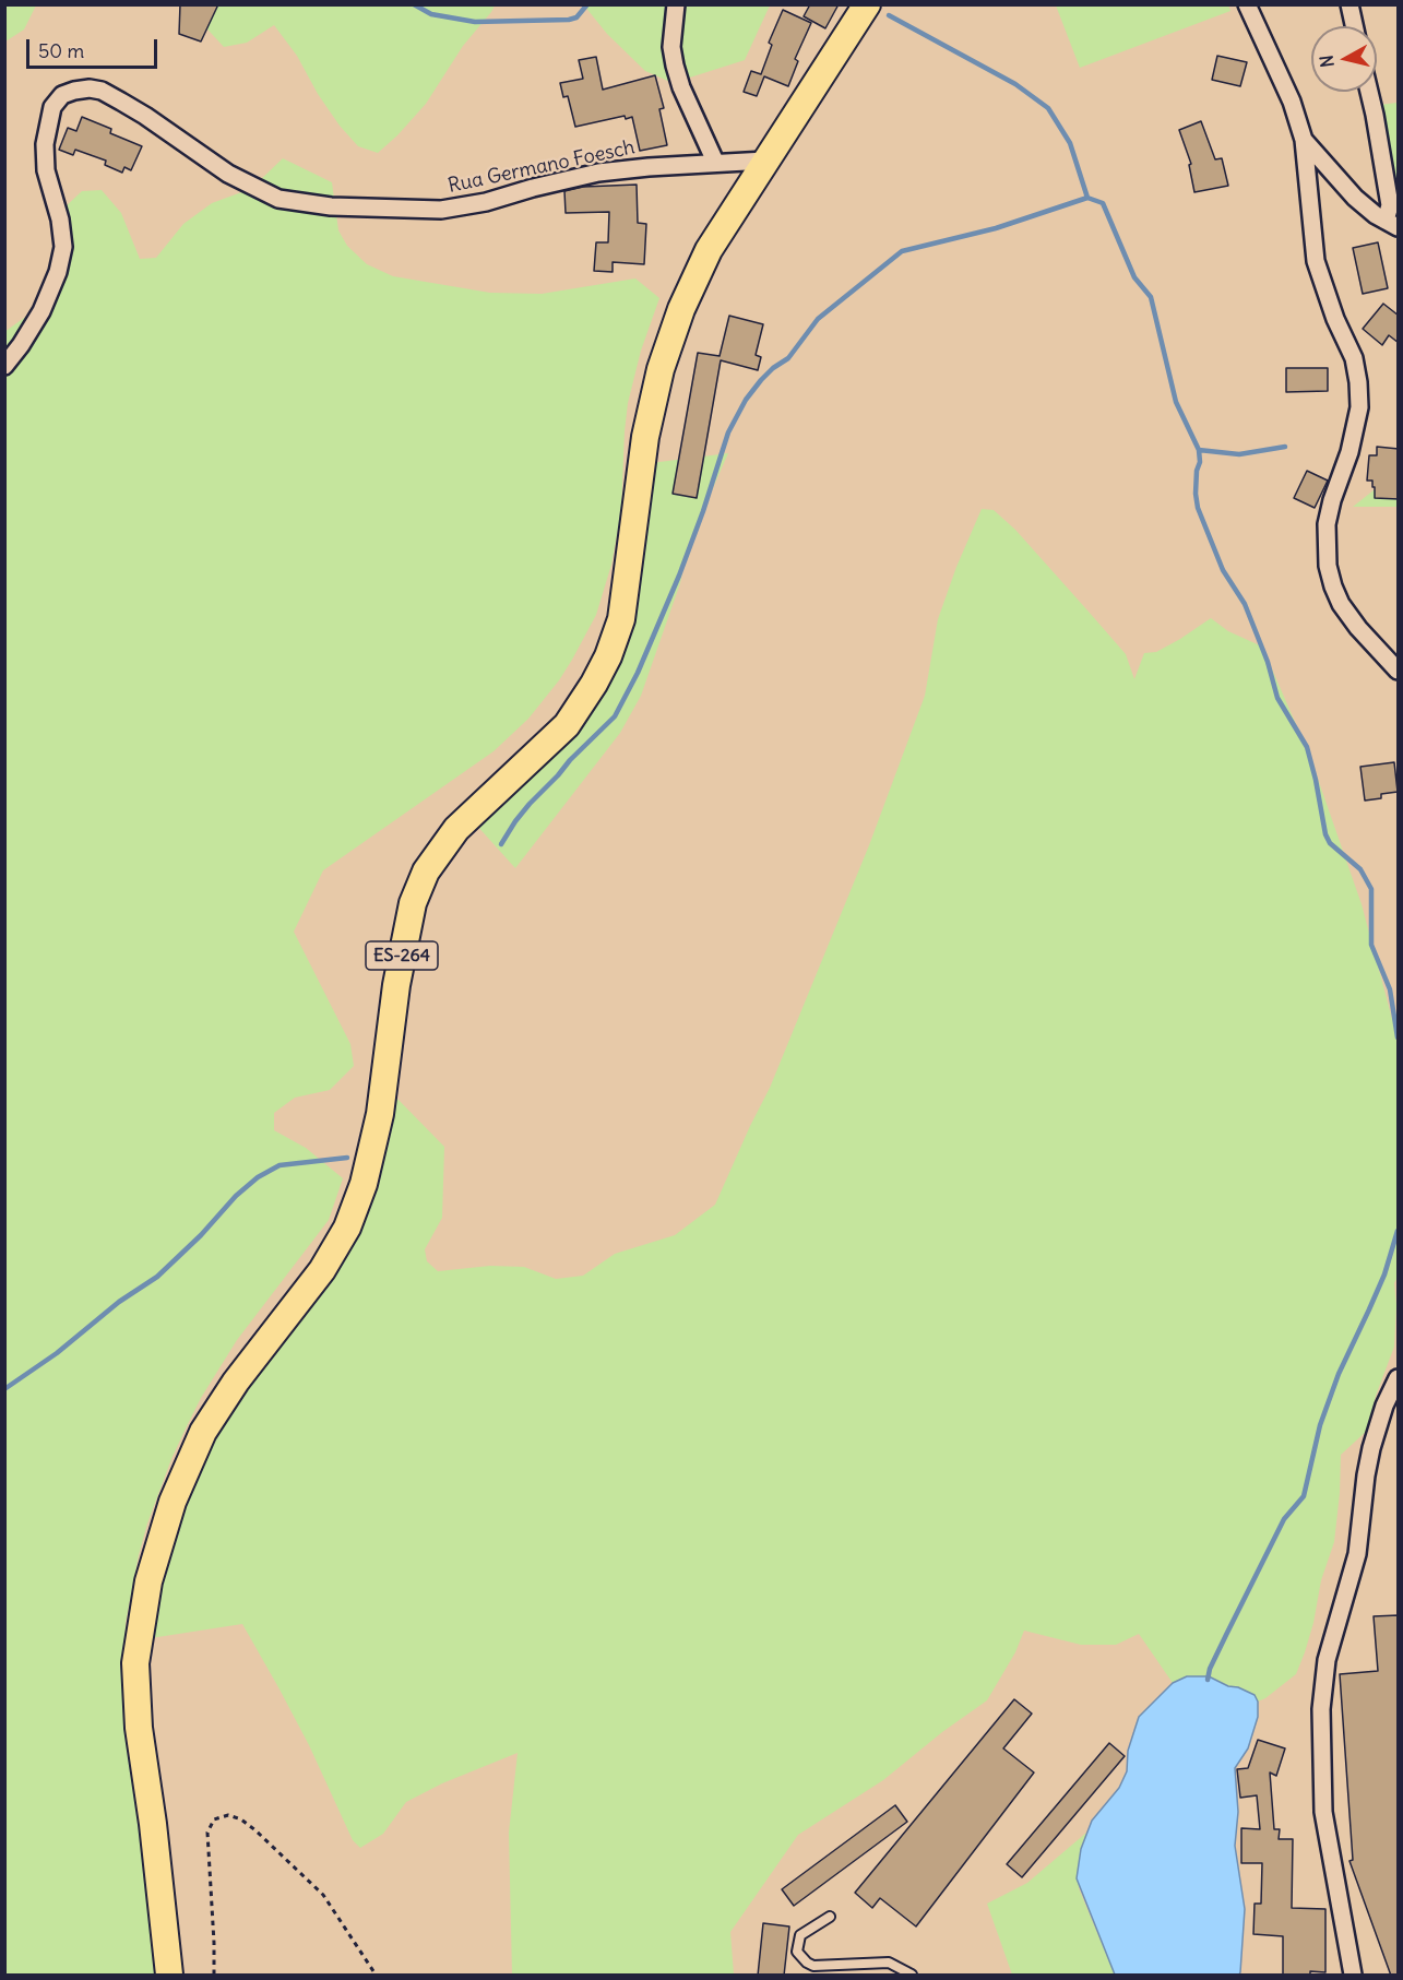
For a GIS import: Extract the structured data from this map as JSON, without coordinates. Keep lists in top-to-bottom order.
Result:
{
  "streets": {
    "main road": ["ES-264"],
    "street": ["Rua Germano Foesch"]
  },
  "crossings": [
    ["Rua Germano Foesch", "ES-264"]
  ],
  "scale_bar": "50 m",
  "north": "left"
}
